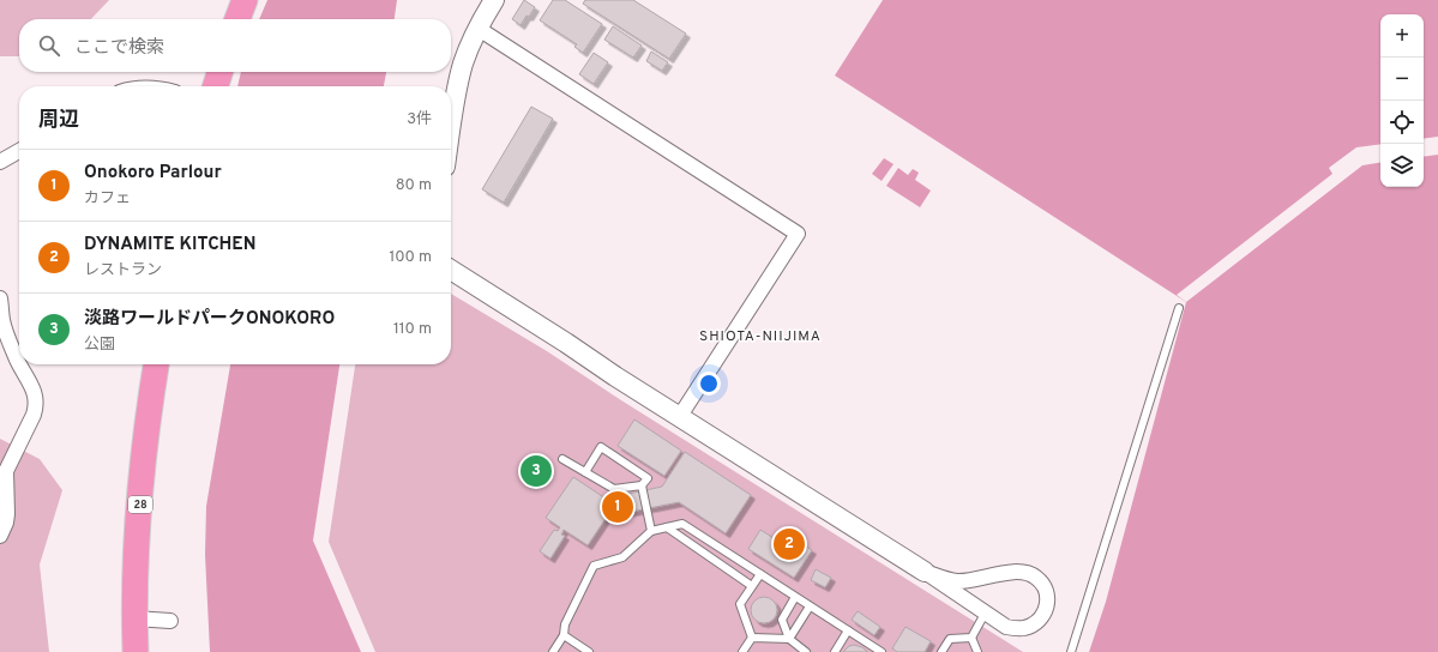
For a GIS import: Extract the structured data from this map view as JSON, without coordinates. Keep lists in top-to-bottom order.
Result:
{
  "streets": {
    "highway": ["28"]
  },
  "districts": ["SHIOTA-NIIJIMA"],
  "page": {
    "map_buttons": ["+", "−"],
    "search": "ここで検索",
    "heading": ["周辺", "3件"],
    "list": [
      {
        "mark": "1",
        "name": "Onokoro Parlour",
        "note": "カフェ",
        "value": "80 m"
      },
      {
        "mark": "2",
        "name": "DYNAMITE KITCHEN",
        "note": "レストラン",
        "value": "100 m"
      },
      {
        "mark": "3",
        "name": "淡路ワールドパークONOKORO",
        "note": "公園",
        "value": "110 m"
      }
    ],
    "pins": ["3", "1", "2"]
  }
}
